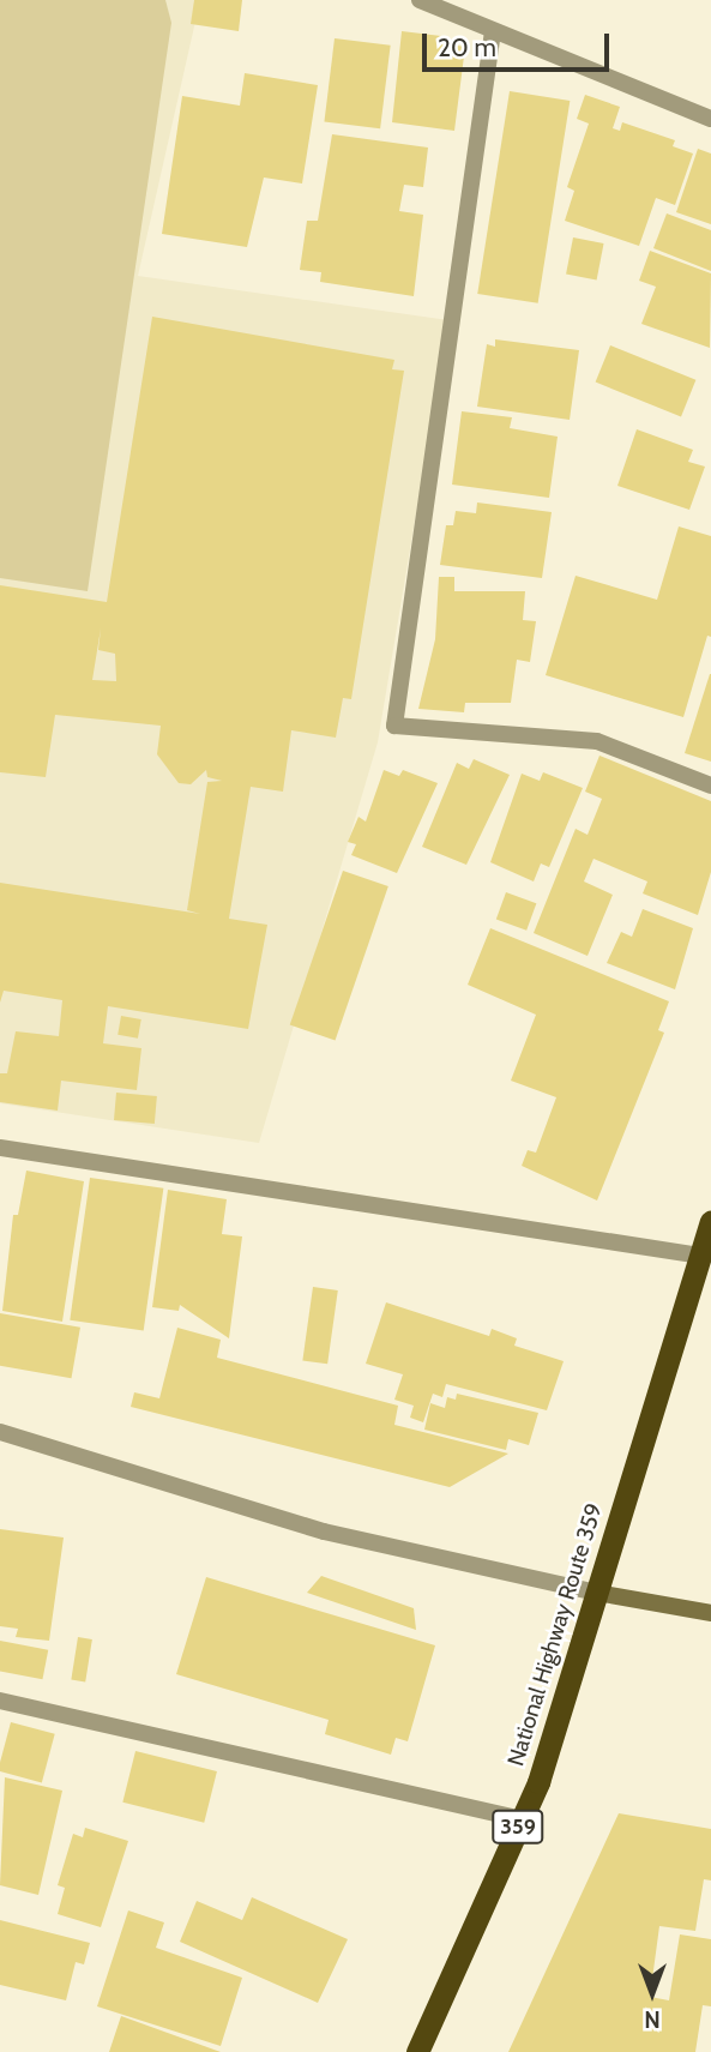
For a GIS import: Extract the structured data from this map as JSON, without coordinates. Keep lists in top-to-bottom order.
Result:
{
  "streets": {
    "highway": ["National Highway Route 359", "359"]
  },
  "scale_bar": "20 m",
  "north": "bottom"
}
